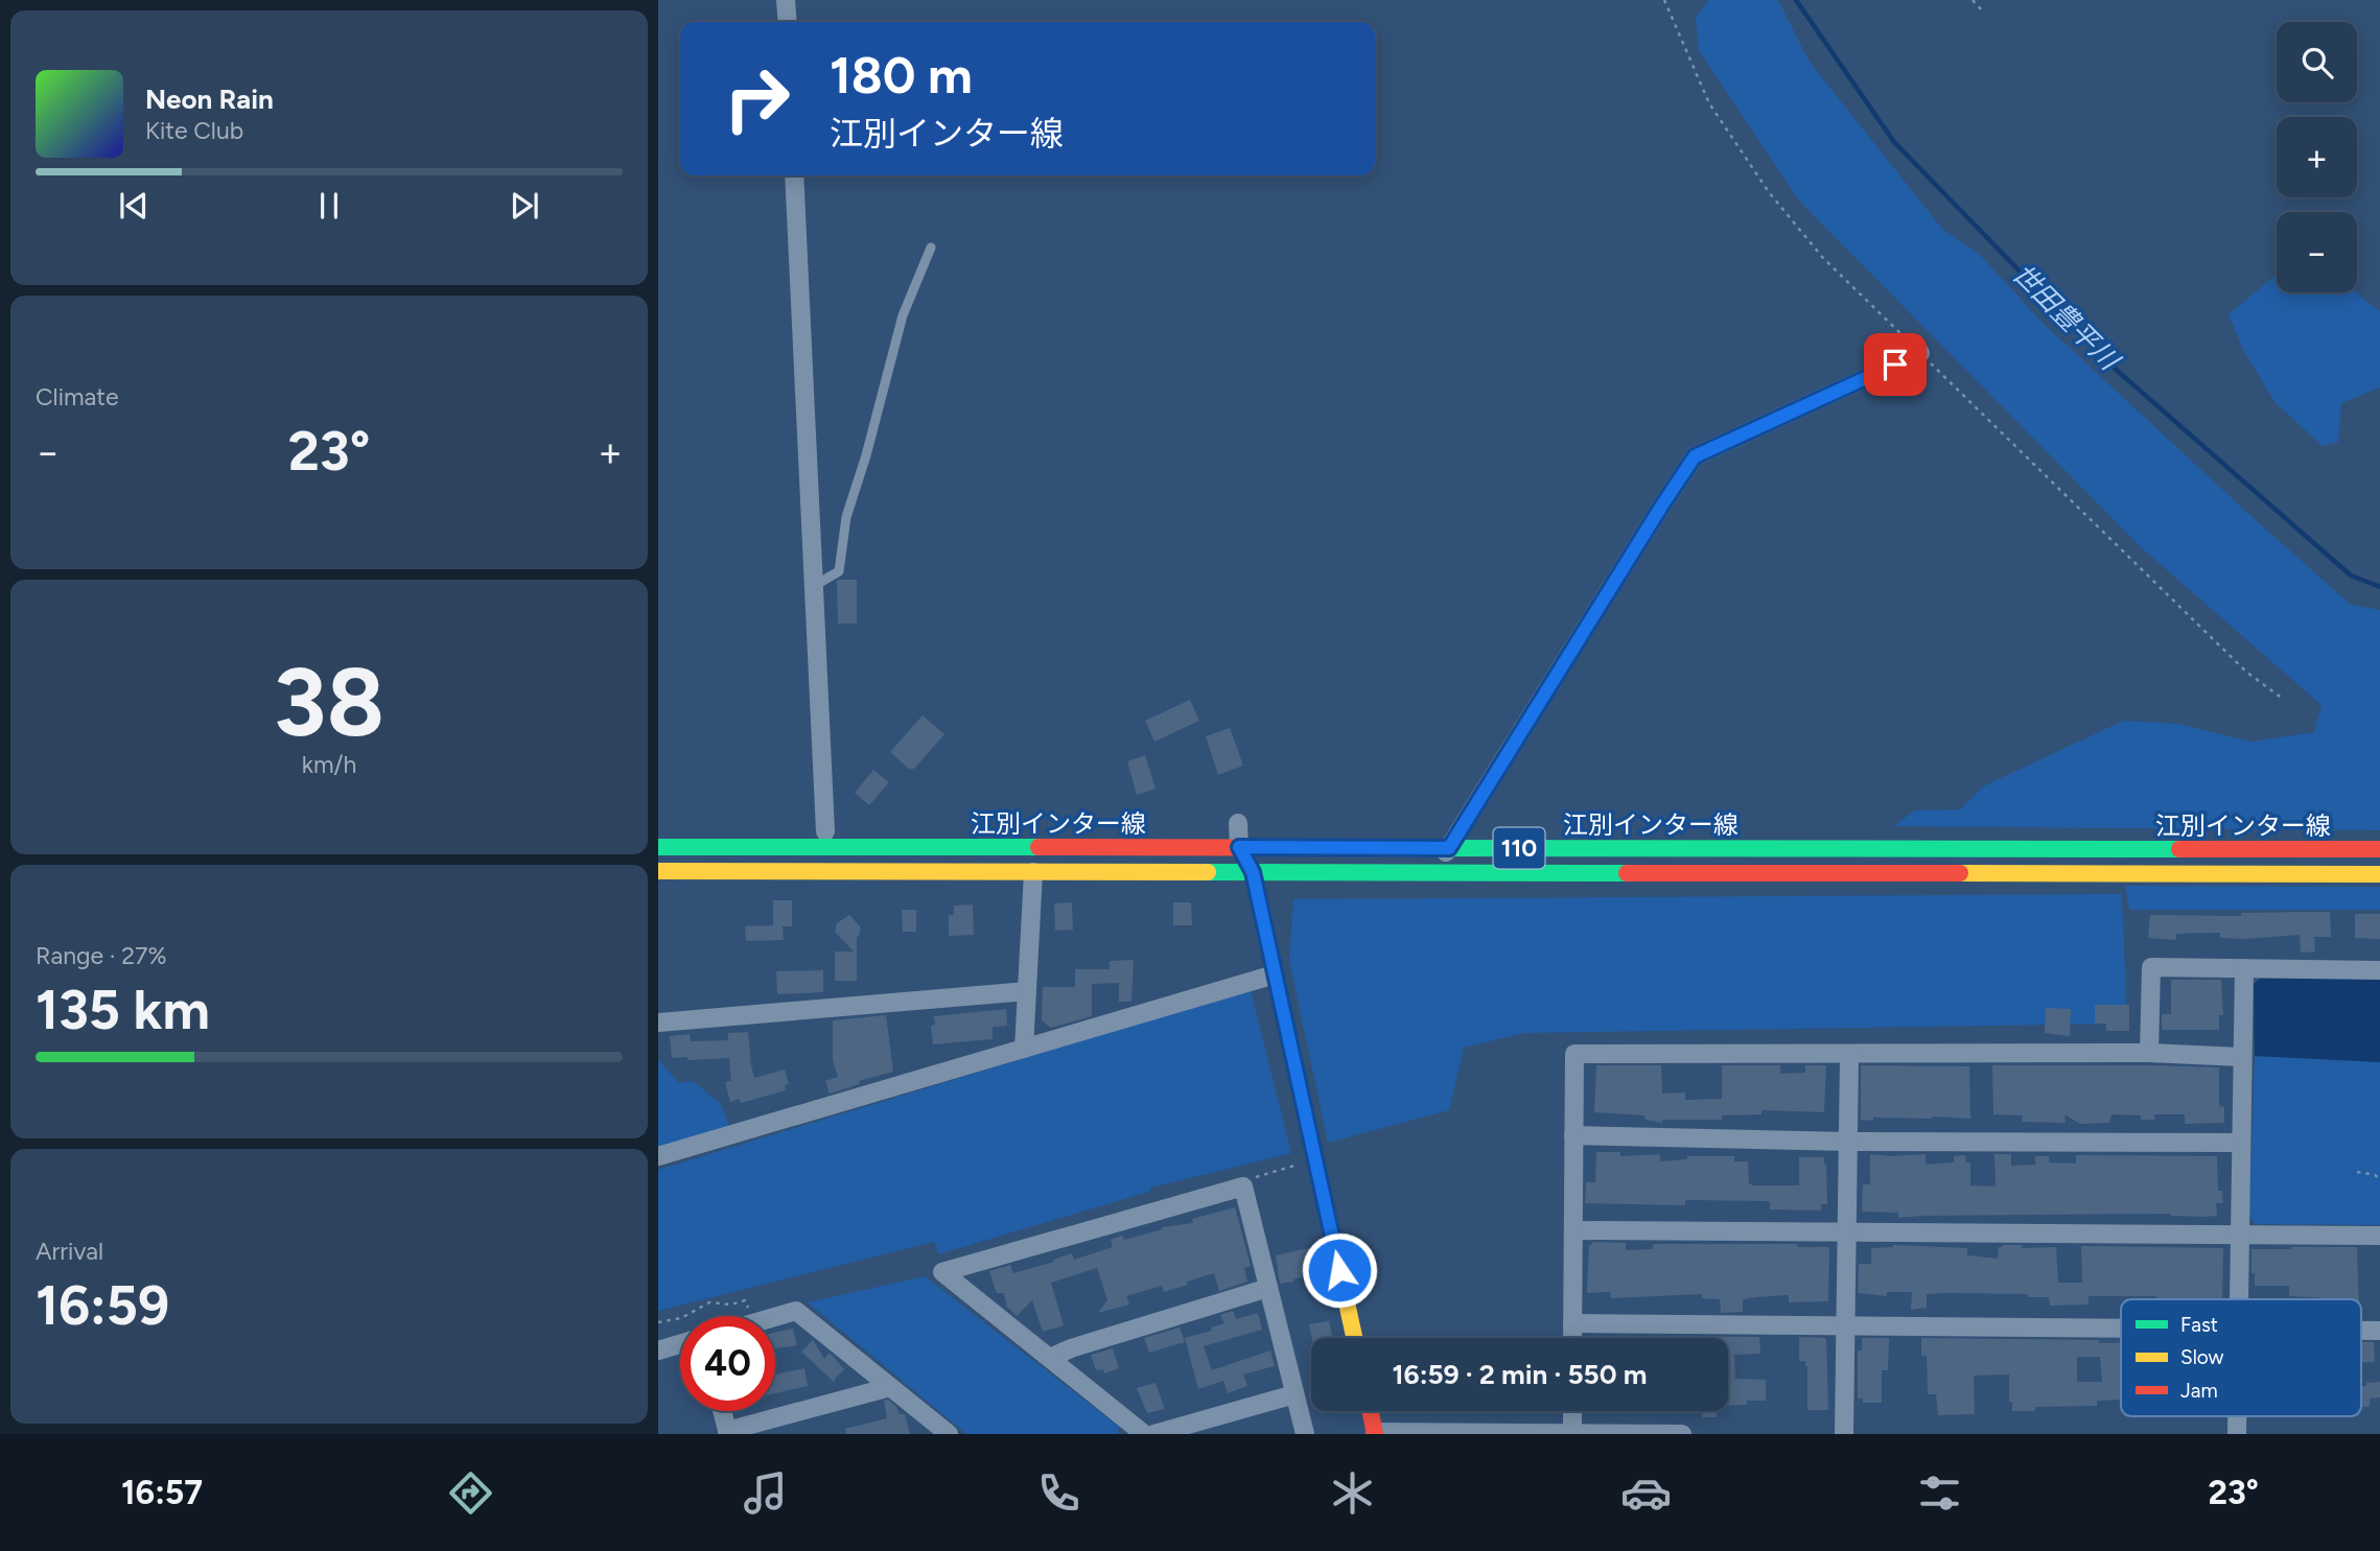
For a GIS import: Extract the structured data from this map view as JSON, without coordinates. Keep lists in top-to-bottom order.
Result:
{
  "streets": {
    "main road": ["江別インター線", "110"]
  },
  "water": ["世田豊平川"],
  "legend": ["Fast", "Slow", "Jam"],
  "page": {
    "map_buttons": ["+", "−"],
    "turn": ["180 m", "江別インター線"],
    "song": ["Neon Rain", "Kite Club"],
    "tile": [
      "Climate",
      ["38", "km/h"],
      ["Range · 27%", "135 km"],
      ["Arrival", "16:59"]
    ],
    "heat": ["−", "23°", "+"],
    "limit": "40",
    "trip": "16:59 · 2 min · 550 m",
    "tabs": ["16:57", "23°"]
  }
}
